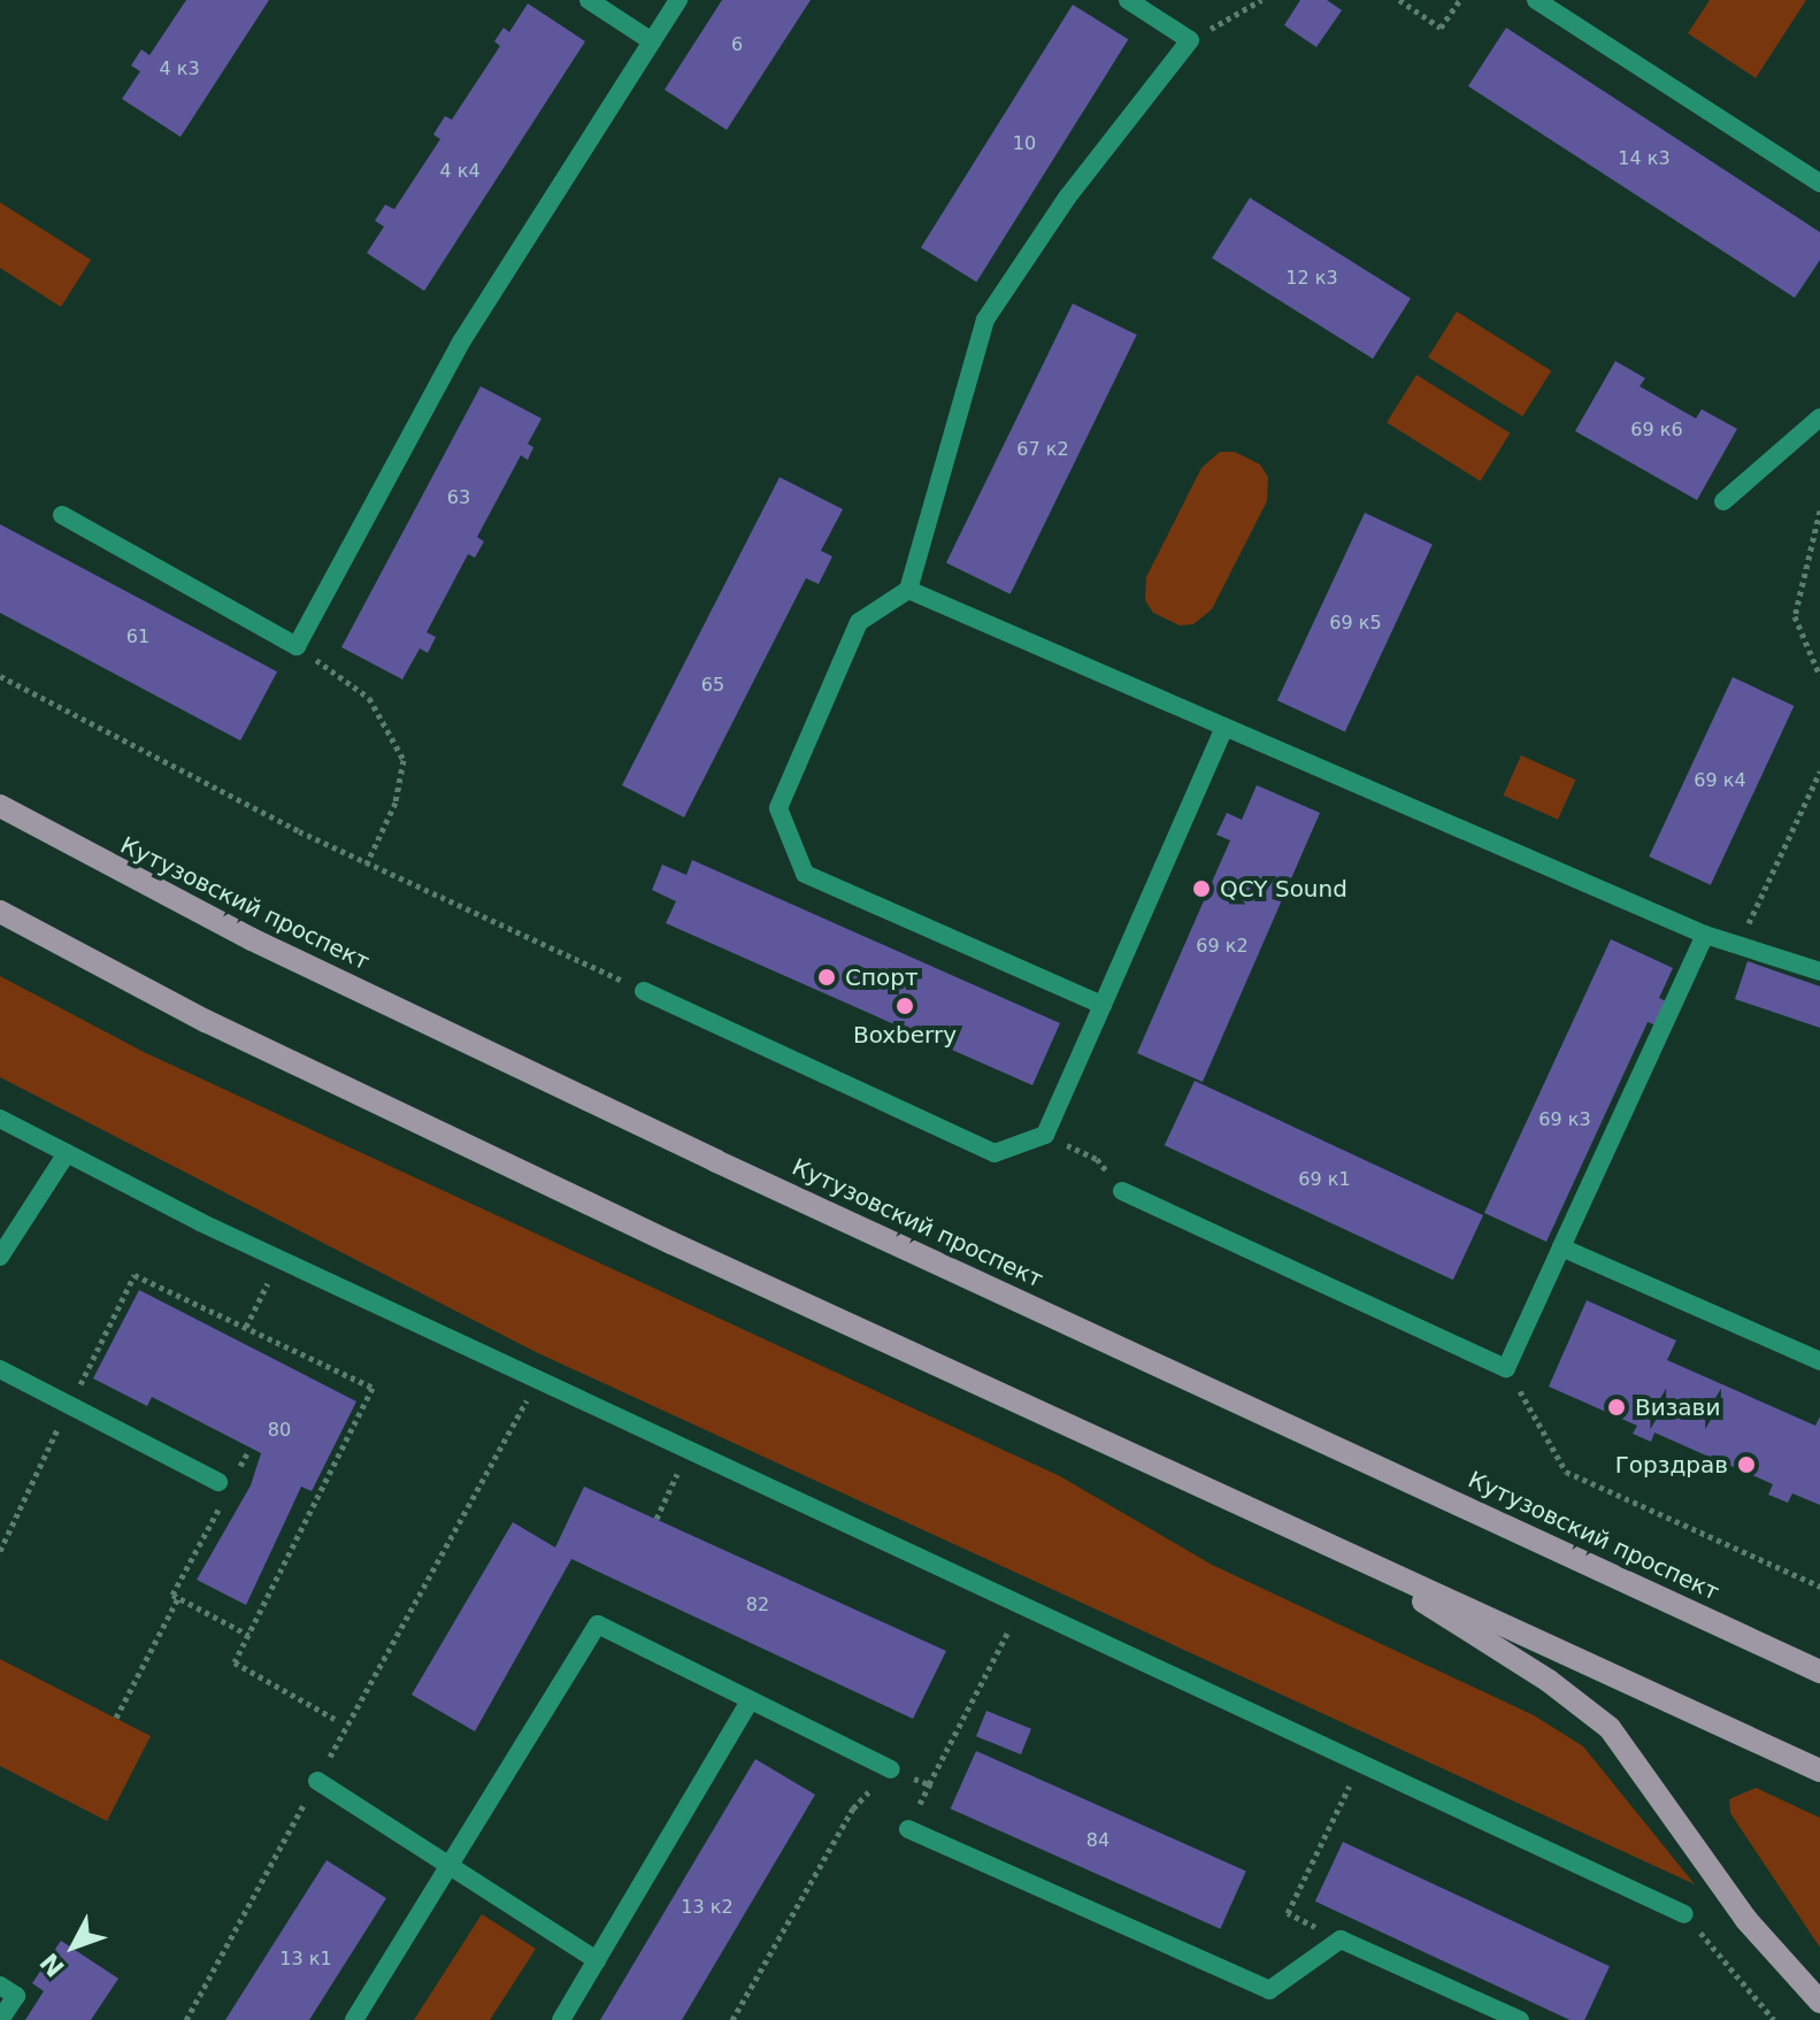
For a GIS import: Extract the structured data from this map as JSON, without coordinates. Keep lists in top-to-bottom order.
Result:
{
  "streets": {
    "main road": ["Кутузовский проспект"]
  },
  "places": [
    "QCY Sound",
    "Спорт",
    "Boxberry",
    "Визави",
    "Горздрав"
  ],
  "house_numbers": [
    "6",
    "4 к3",
    "10",
    "14 к3",
    "4 к4",
    "12 к3",
    "69 к6",
    "67 к2",
    "63",
    "69 к5",
    "61",
    "65",
    "69 к4",
    "69 к2",
    "69 к3",
    "69 к1",
    "80",
    "82",
    "84",
    "13 к2",
    "13 к1"
  ],
  "north": "bottom left"
}
